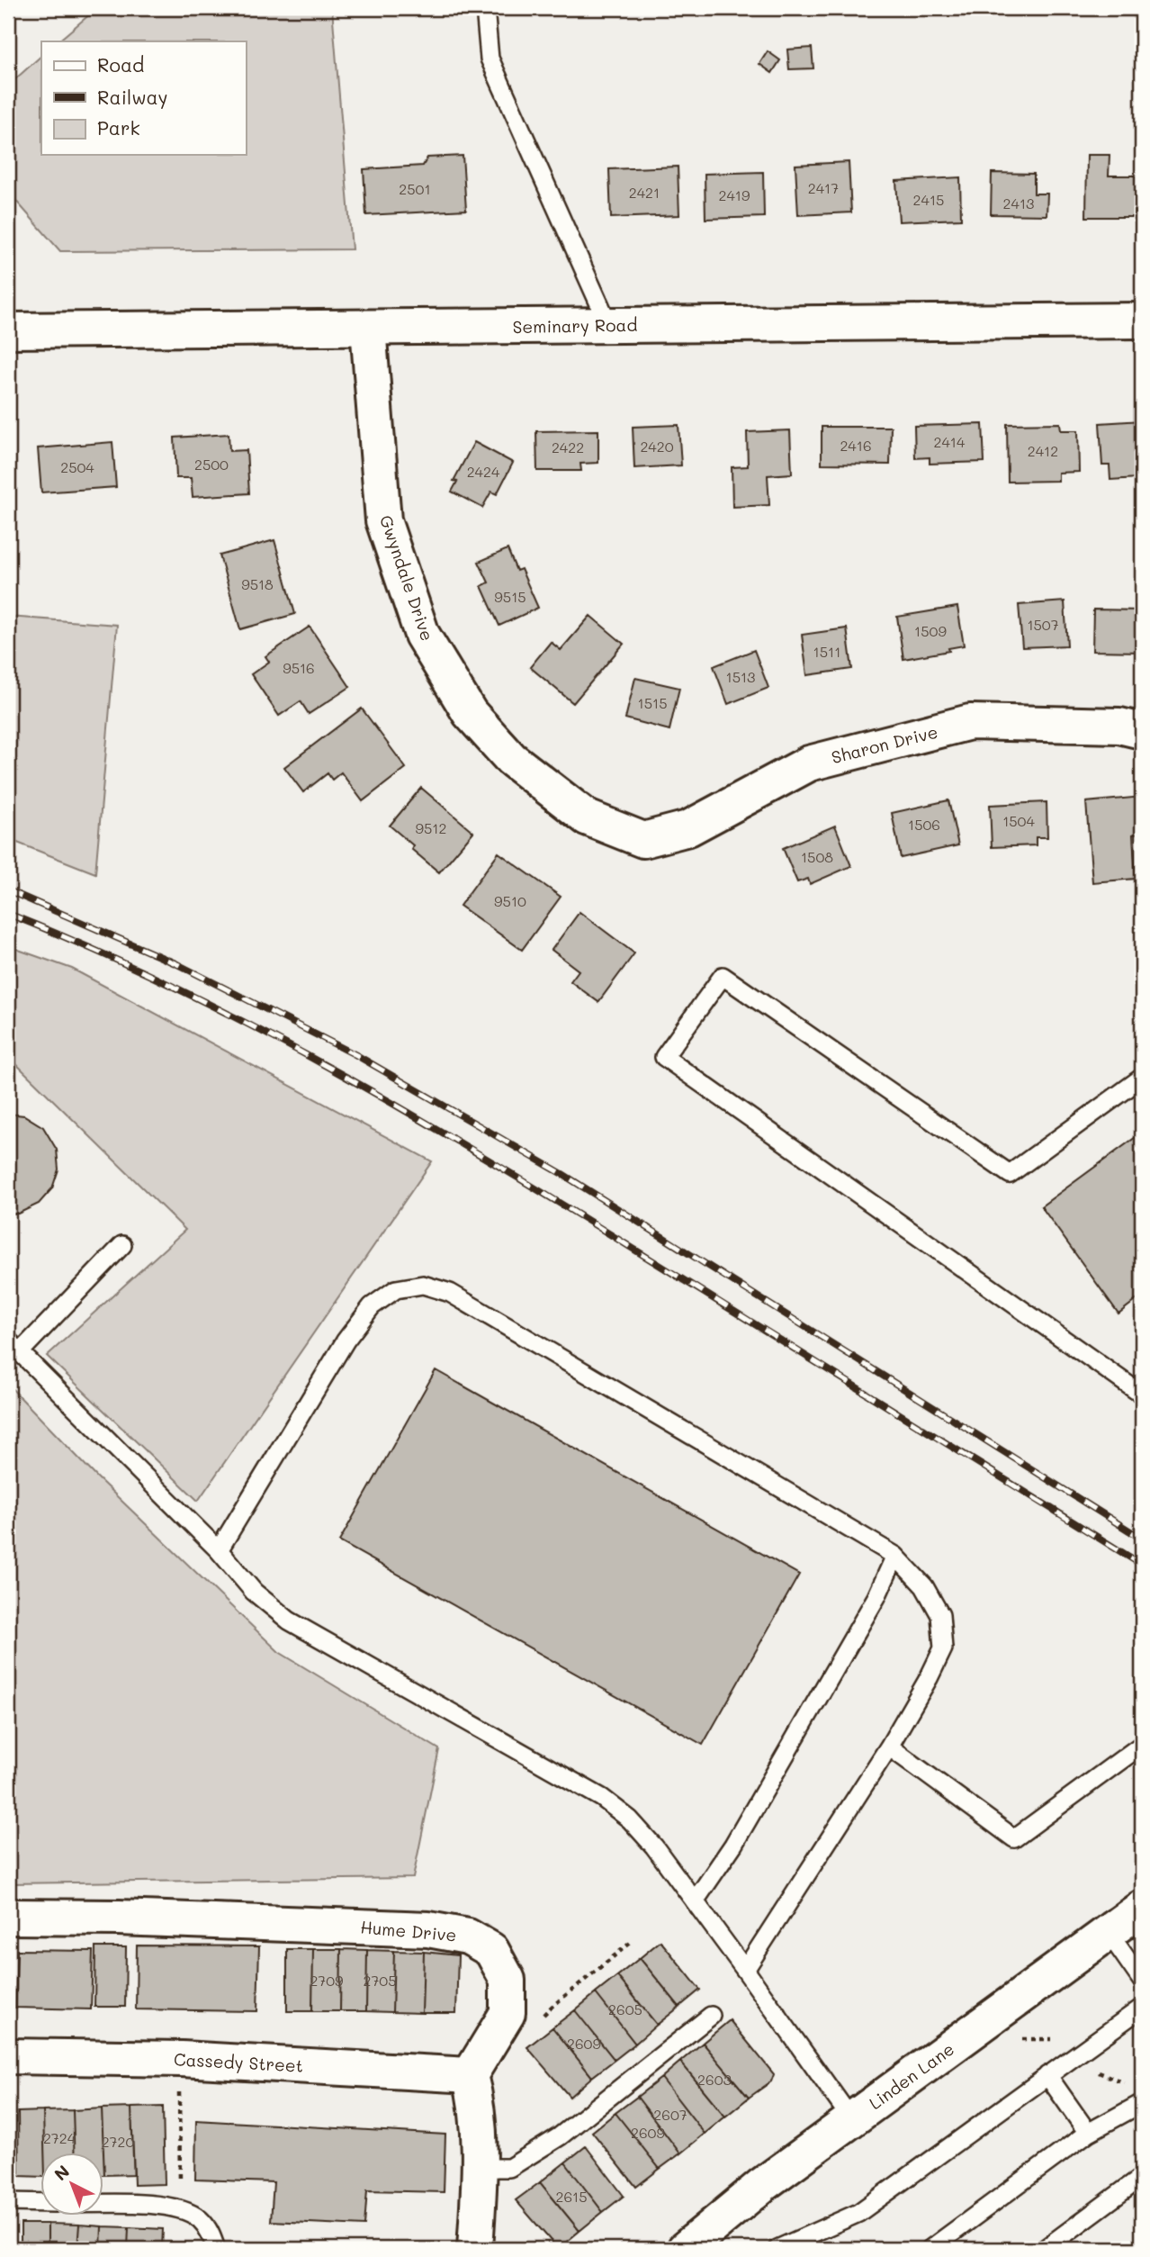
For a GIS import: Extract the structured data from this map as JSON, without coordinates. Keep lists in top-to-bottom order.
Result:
{
  "streets": {
    "street": [
      "Seminary Road",
      "Gwyndale Drive",
      "Sharon Drive",
      "Hume Drive",
      "Cassedy Street",
      "Linden Lane"
    ]
  },
  "crossings": [
    ["Seminary Road", "Gwyndale Drive"],
    ["Gwyndale Drive", "Sharon Drive"],
    ["Hume Drive", "Cassedy Street"]
  ],
  "house_numbers": [
    "2417",
    "2501",
    "2421",
    "2419",
    "2415",
    "2413",
    "2414",
    "2416",
    "2420",
    "2422",
    "2412",
    "2500",
    "2504",
    "2424",
    "9518",
    "9515",
    "1507",
    "1509",
    "1511",
    "9516",
    "1513",
    "1515",
    "1504",
    "1506",
    "9512",
    "1508",
    "9510",
    "2709",
    "2705",
    "2605",
    "2609",
    "2603",
    "2607",
    "2609",
    "2724",
    "2720",
    "2615"
  ],
  "legend": ["Road", "Railway", "Park"],
  "north": "top left"
}
